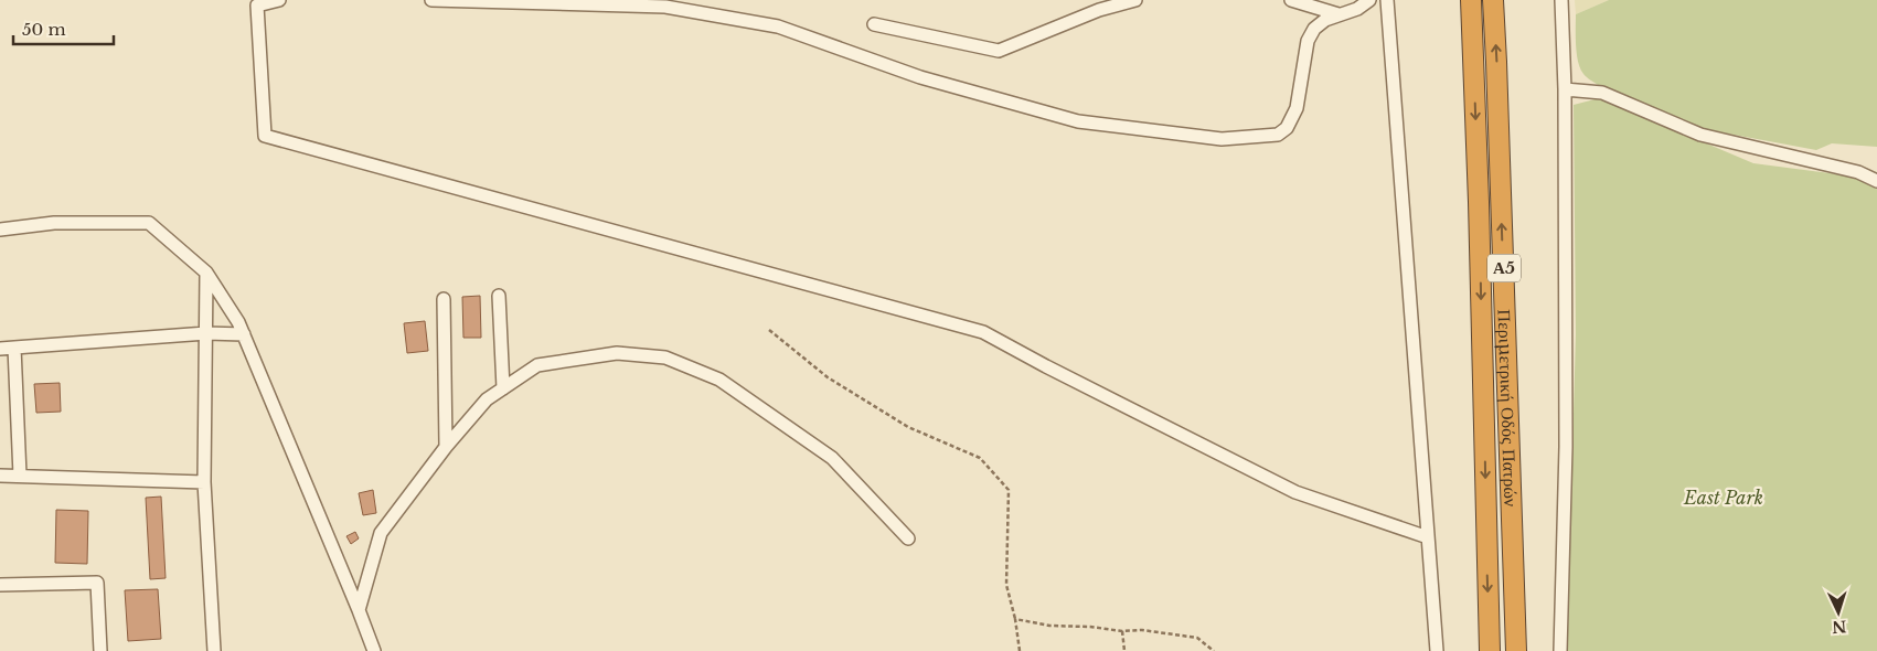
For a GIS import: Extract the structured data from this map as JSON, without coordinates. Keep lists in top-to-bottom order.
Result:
{
  "streets": {
    "highway": ["Α5", "Περιμετρική Οδός Πατρών"]
  },
  "parks": ["East Park"],
  "scale_bar": "50 m",
  "north": "bottom"
}
